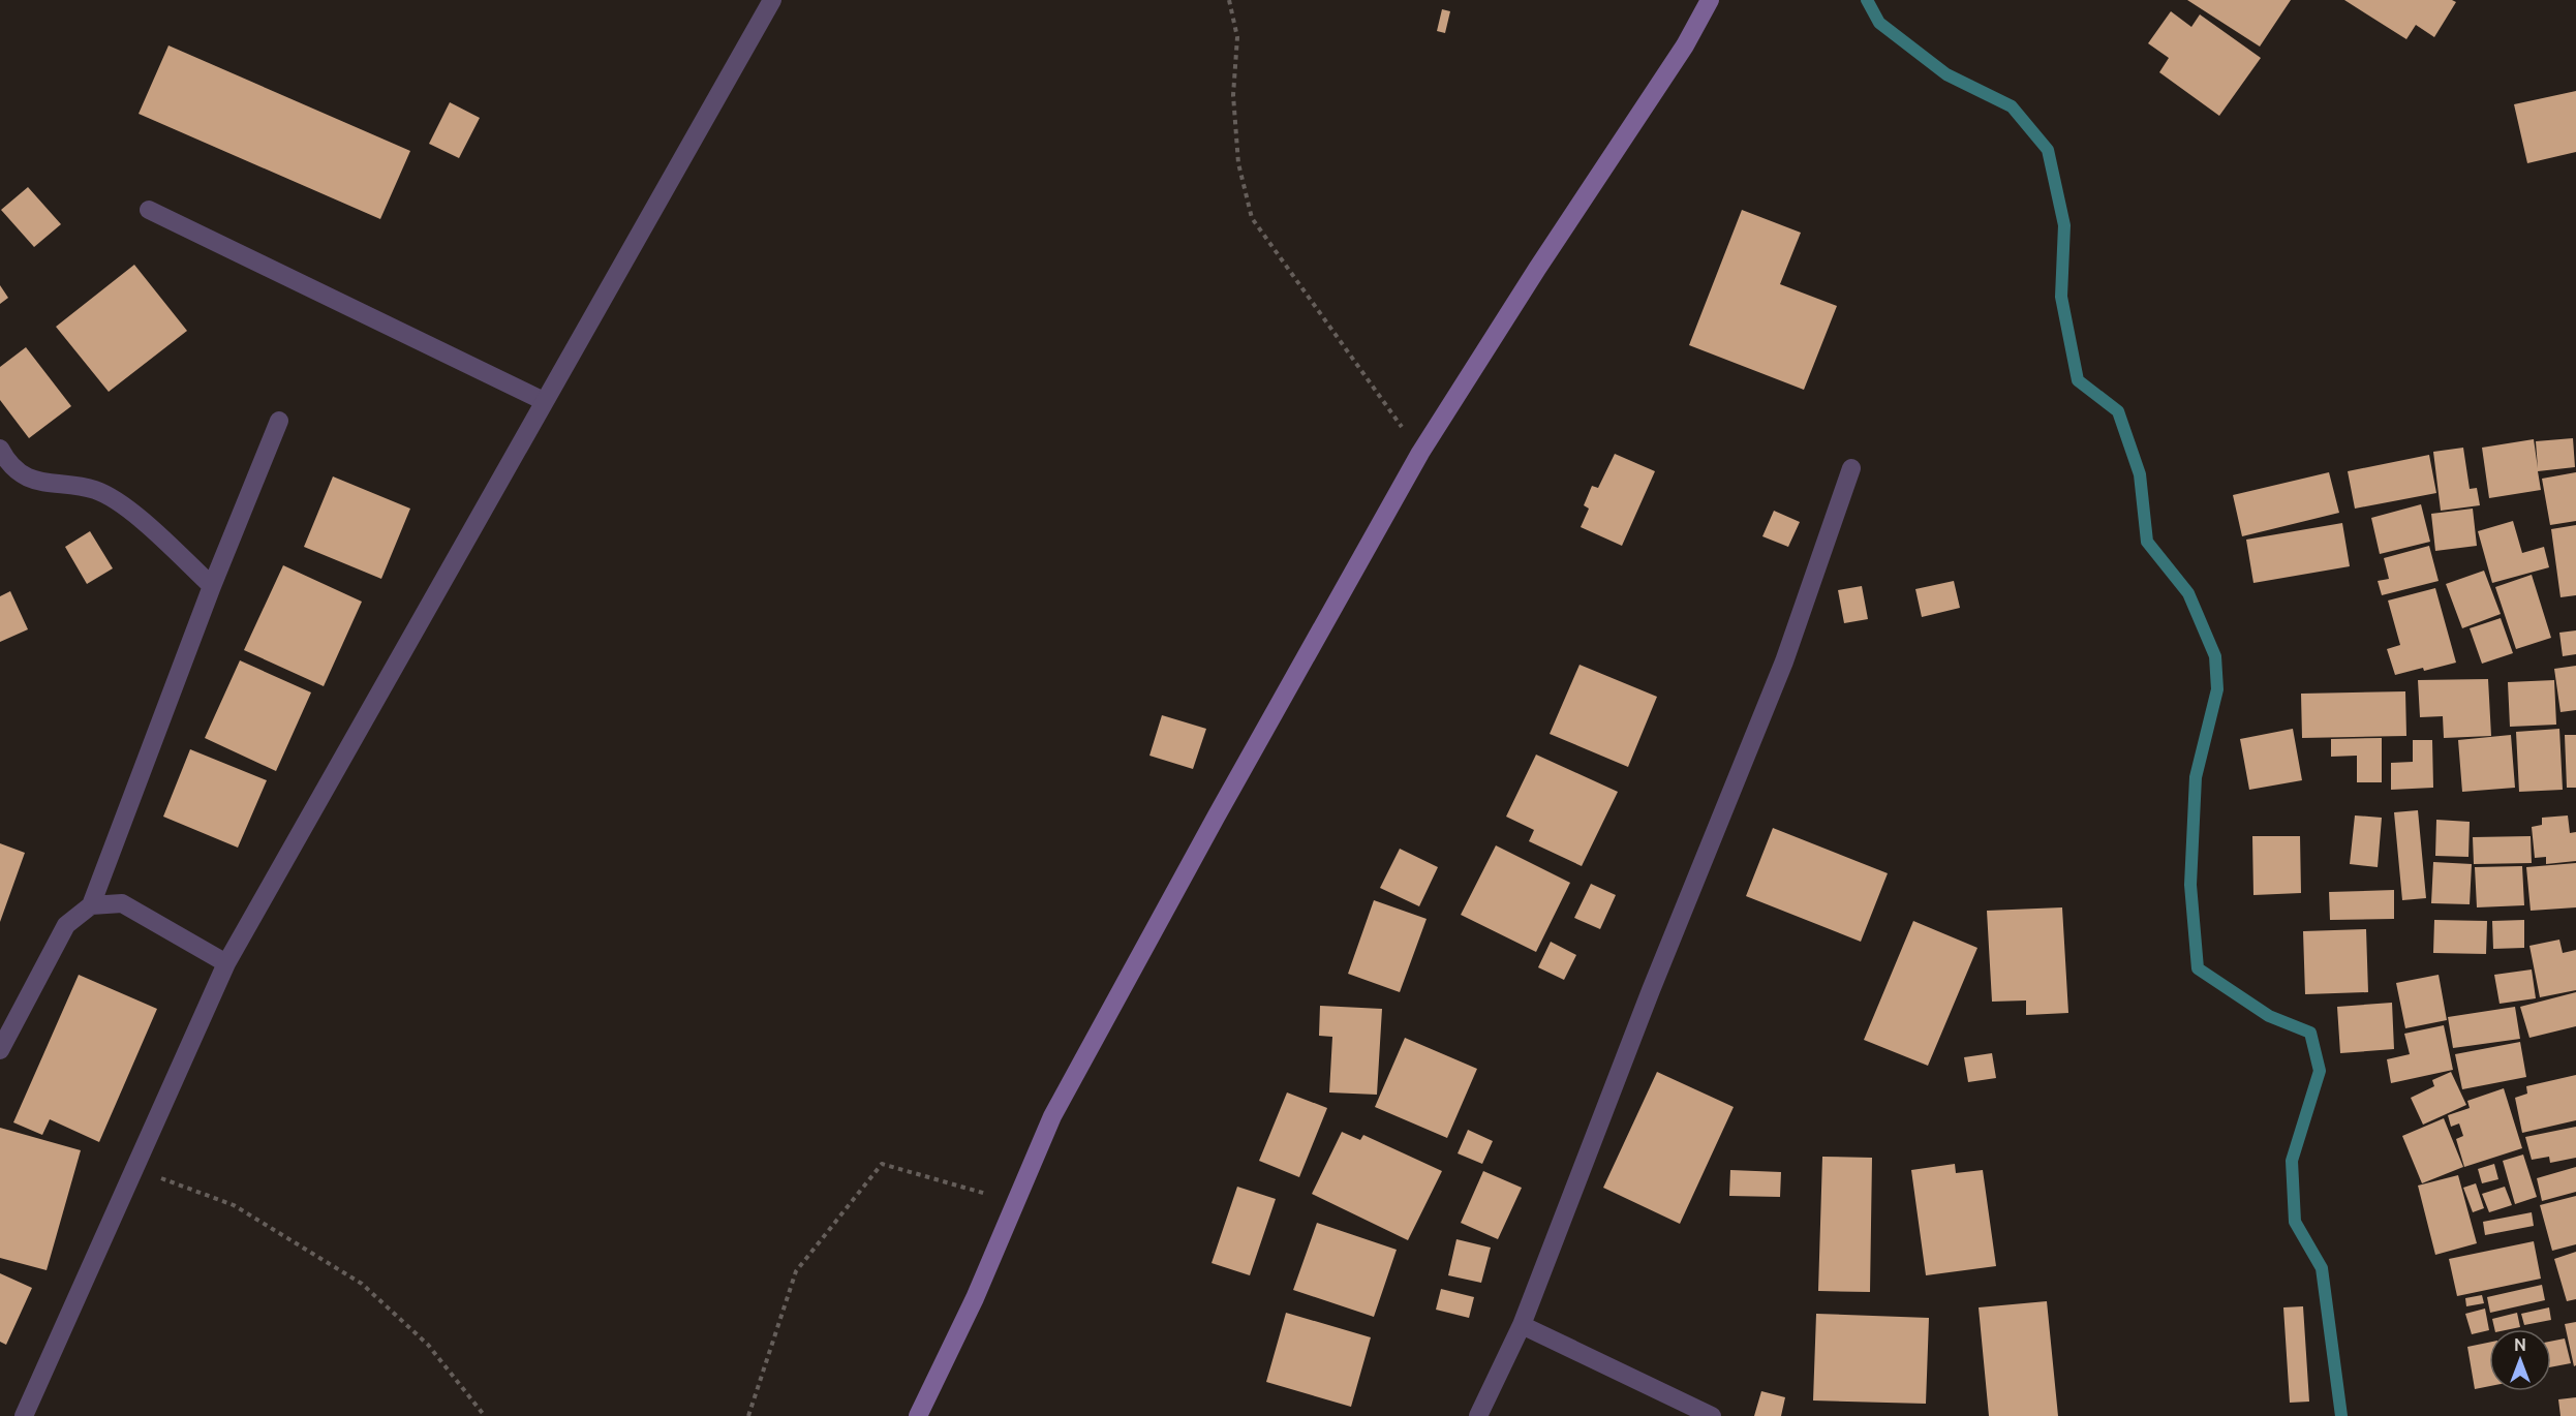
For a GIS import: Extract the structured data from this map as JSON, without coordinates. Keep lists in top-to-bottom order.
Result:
{
  "north": "top"
}
